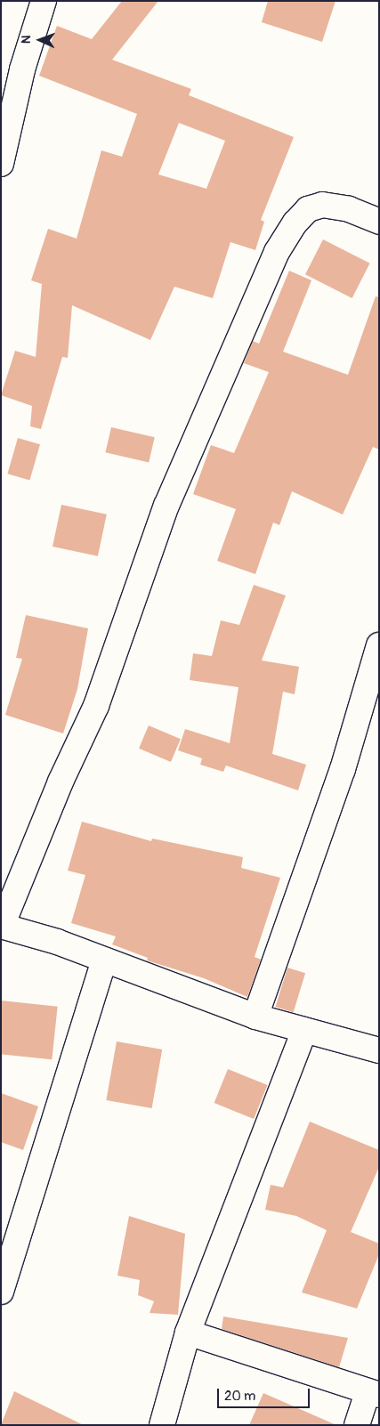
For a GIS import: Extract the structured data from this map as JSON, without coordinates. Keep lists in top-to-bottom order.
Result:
{
  "scale_bar": "20 m",
  "north": "left"
}
